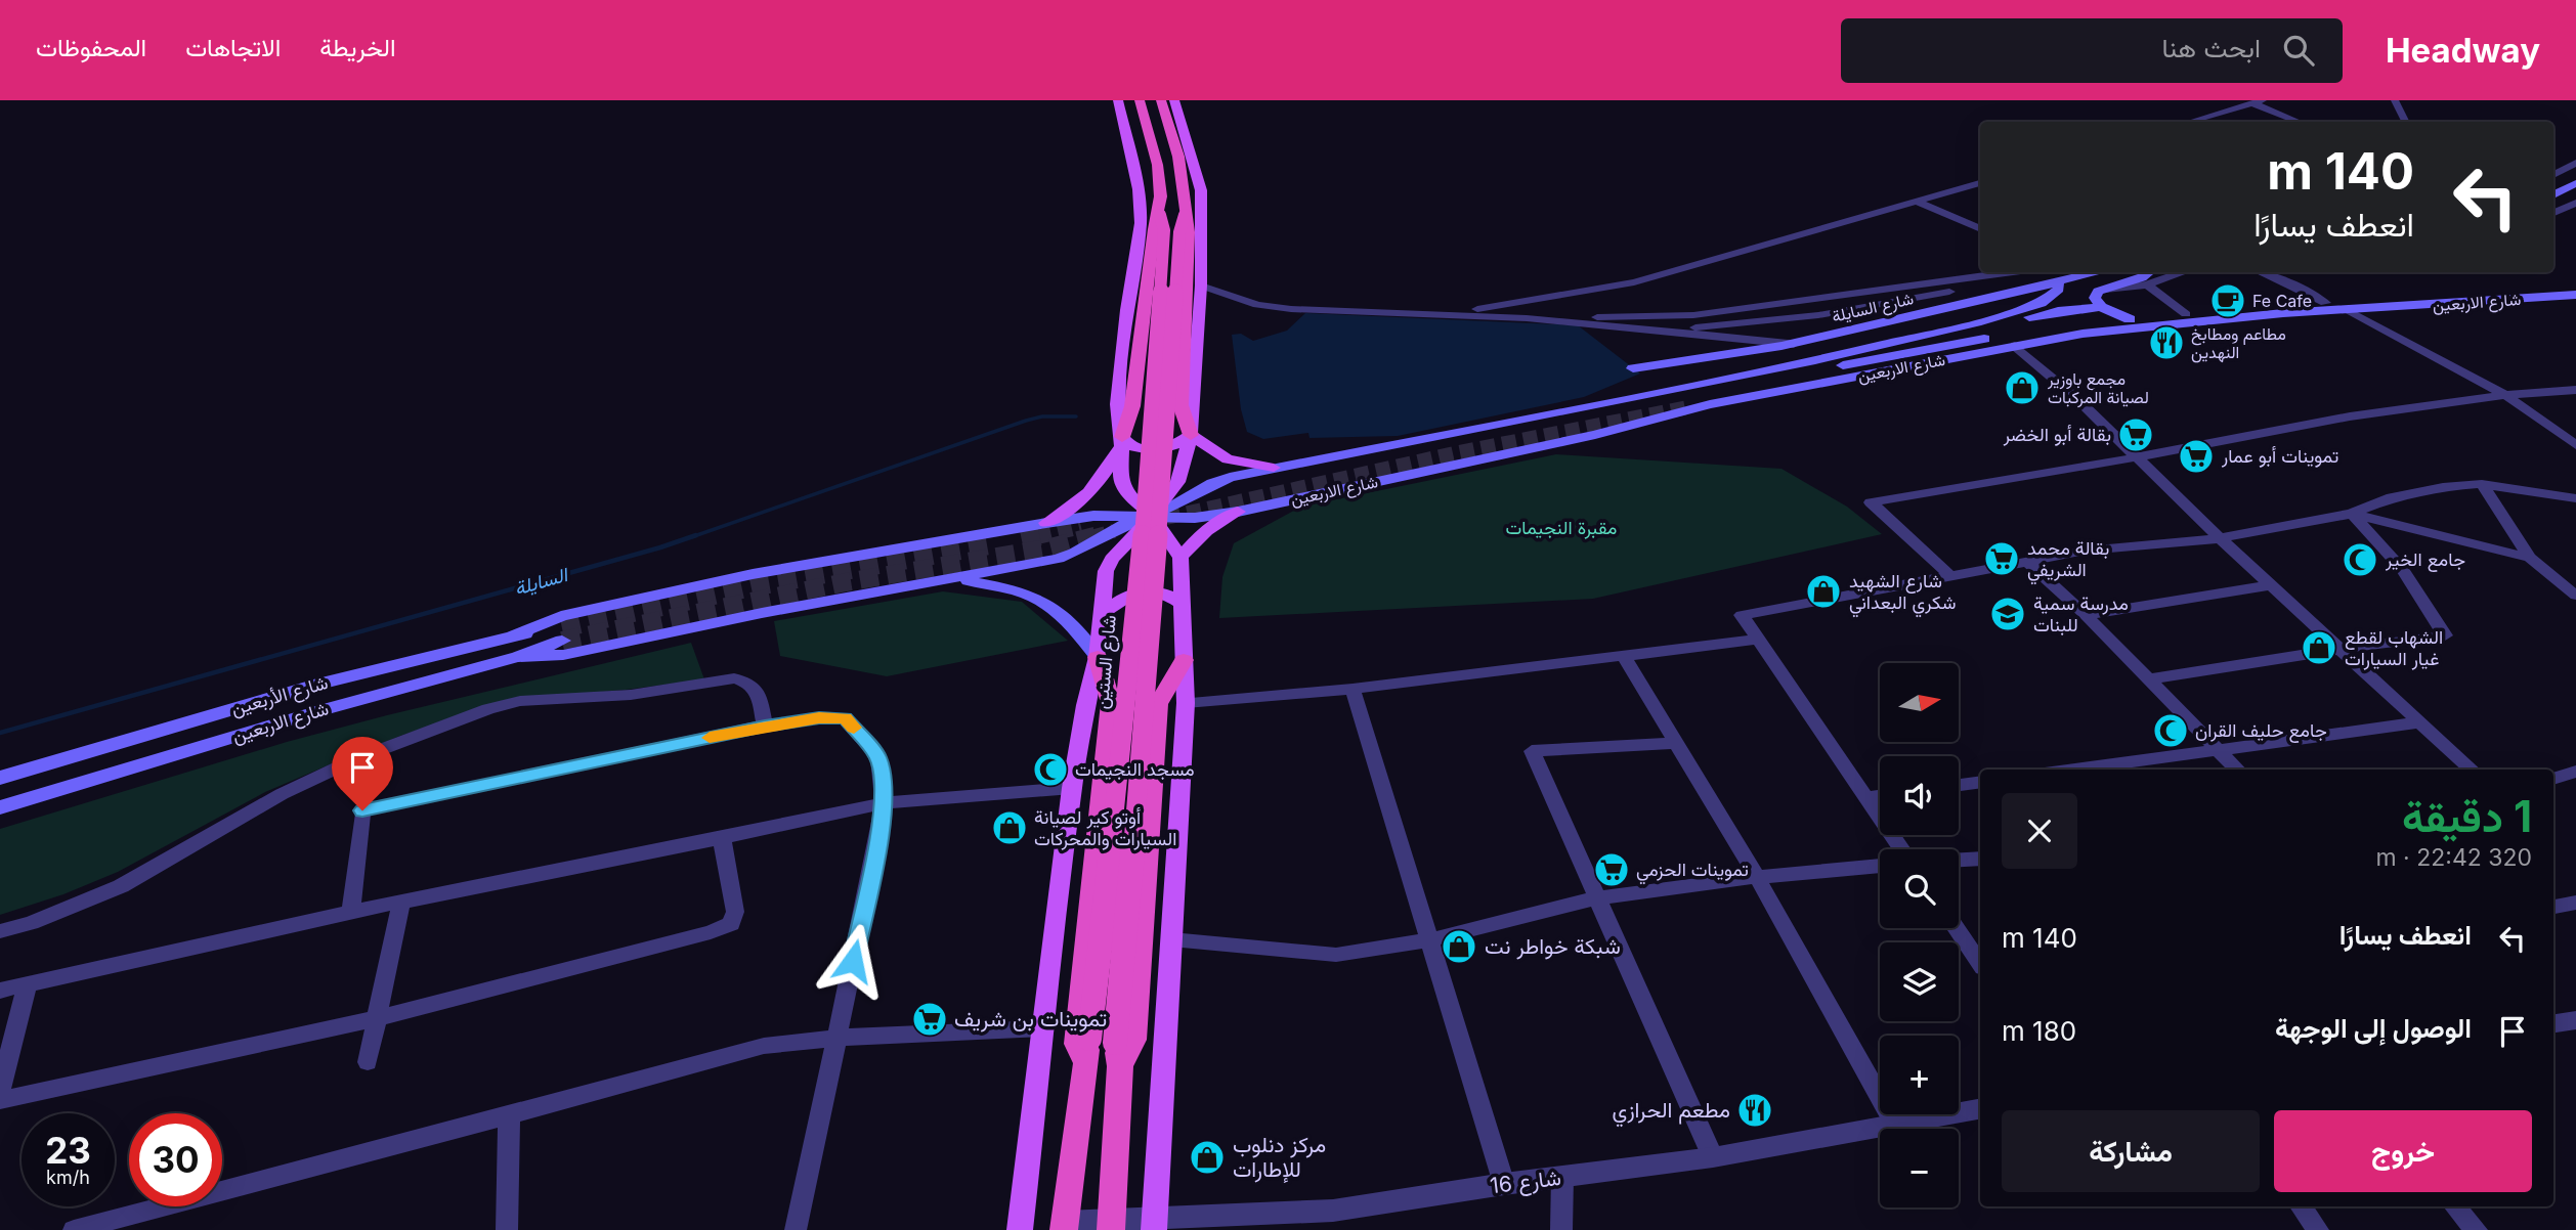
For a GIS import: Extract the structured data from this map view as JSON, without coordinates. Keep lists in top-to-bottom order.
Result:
{
  "streets": {
    "highway": ["شارع الستين"],
    "main road": ["شارع الاربعين", "شارع السايلة", "شارع الأربعين"],
    "street": ["شارع 16"]
  },
  "crossings": [
    ["شارع الاربعين", "شارع الستين"],
    ["شارع الاربعين", "شارع الأربعين"],
    ["شارع الستين", "شارع 16"]
  ],
  "water": ["السايلة"],
  "parks": ["مقبرة النجيمات"],
  "places": {
    "cafe": ["Fe Cafe"],
    "restaurant": ["مطاعم ومطابخ النهدين", "مطعم الحرازي"],
    "shop": [
      "مجمع باوزير لصيانة المركبات",
      "شارع الشهيد شكري البعداني",
      "الشهاب لقطع غيار السيارات",
      "أوتو كير لصيانة السيارات والمحركات",
      "شبكة خواطر نت",
      "مركز دنلوب للإطارات"
    ],
    "supermarket": [
      "بقالة أبو الخضر",
      "تموينات أبو عمار",
      "بقالة محمد الشريفي",
      "تموينات الحزمي",
      "تموينات بن شريف"
    ],
    "mosque": ["جامع الخير", "جامع حليف القران", "مسجد النجيمات"],
    "school or university": ["مدرسة سمية للبنات"]
  },
  "north": "right",
  "page": {
    "header": "Headway",
    "search": "ابحث هنا",
    "nav": ["الخريطة", "الاتجاهات", "المحفوظات"],
    "turn": ["140 m", "انعطف يسارًا"],
    "map_buttons": ["+", "−"],
    "heading": ["1 دقيقة", "320 m · 22:42"],
    "list": [
      {
        "name": "انعطف يسارًا",
        "value": "140 m"
      },
      {
        "name": "الوصول إلى الوجهة",
        "value": "180 m"
      }
    ],
    "buttons": ["خروج", "مشاركة"],
    "speed": "23 km/h",
    "limit": "30"
  }
}
